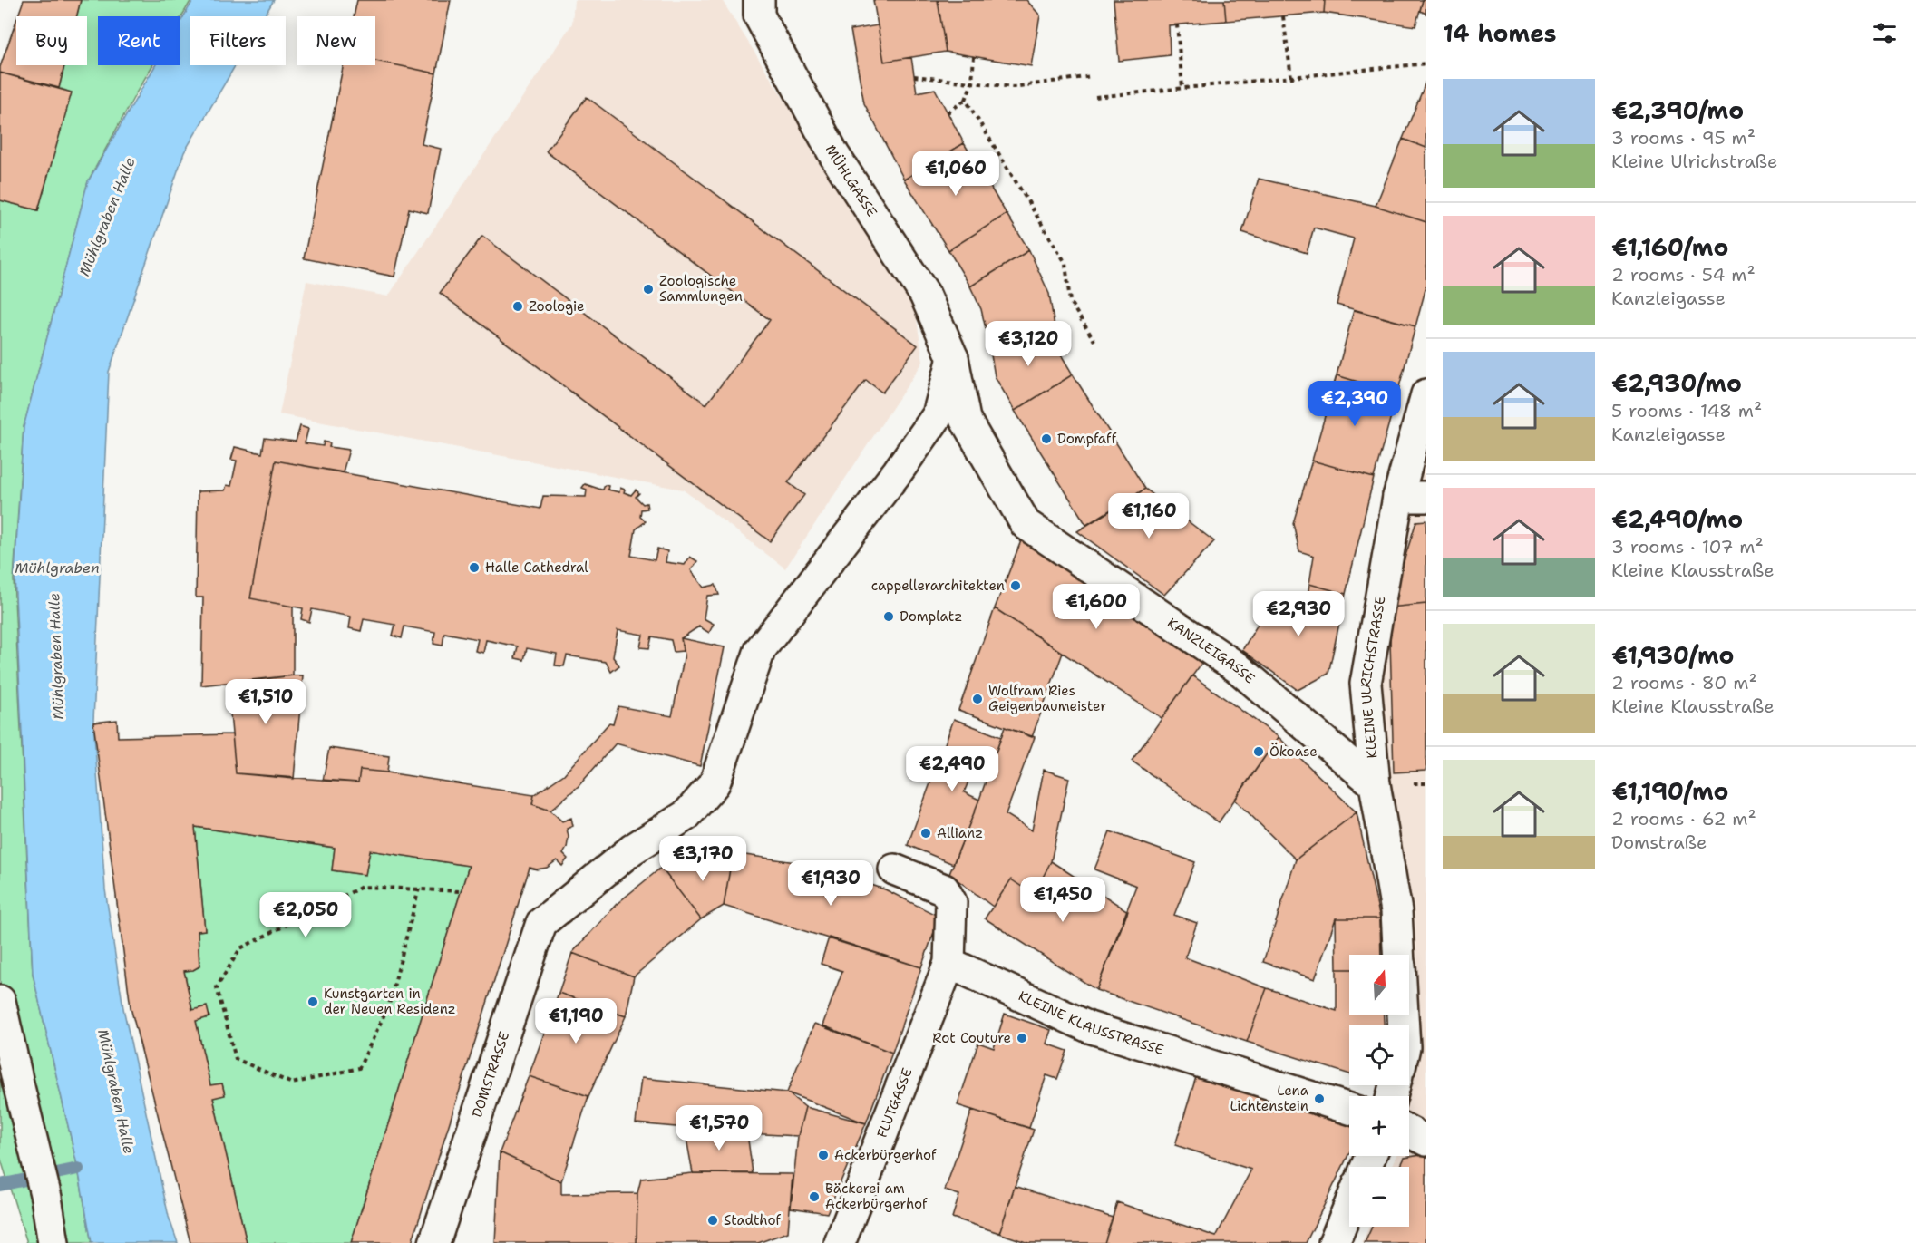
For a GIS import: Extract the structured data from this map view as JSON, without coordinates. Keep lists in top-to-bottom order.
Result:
{
  "streets": {
    "street": [
      "MÜHLGASSE",
      "KANZLEIGASSE",
      "KLEINE ULRICHSTRASSE",
      "KLEINE KLAUSSTRASSE",
      "DOMSTRASSE",
      "FLUTGASSE"
    ]
  },
  "crossings": [
    ["MÜHLGASSE", "KANZLEIGASSE"],
    ["MÜHLGASSE", "DOMSTRASSE"],
    ["KANZLEIGASSE", "KLEINE ULRICHSTRASSE"],
    ["KANZLEIGASSE", "DOMSTRASSE"],
    ["KLEINE KLAUSSTRASSE", "FLUTGASSE"]
  ],
  "water": ["Mühlgraben Halle", "Mühlgraben"],
  "places": [
    "Zoologische Sammlungen",
    "Zoologie",
    "Dompfaff",
    "Halle Cathedral",
    "cappellerarchitekten",
    "Domplatz",
    "Wolfram Ries Geigenbaumeister",
    "Ökoase",
    "Allianz",
    "Kunstgarten in der Neuen Residenz",
    "Rot Couture",
    "Lena Lichtenstein",
    "Ackerbürgerhof",
    "Bäckerei am Ackerbürgerhof",
    "Stadthof"
  ],
  "north": "top",
  "page": {
    "heading": "14 homes",
    "chip": [
      "Buy",
      "Rent",
      "Filters",
      "New"
    ],
    "list": [
      {
        "name": "€2,390/mo",
        "note": "3 rooms · 95 m² · Kleine Ulrichstraße"
      },
      {
        "name": "€1,160/mo",
        "note": "2 rooms · 54 m² · Kanzleigasse"
      },
      {
        "name": "€2,930/mo",
        "note": "5 rooms · 148 m² · Kanzleigasse"
      },
      {
        "name": "€2,490/mo",
        "note": "3 rooms · 107 m² · Kleine Klausstraße"
      },
      {
        "name": "€1,930/mo",
        "note": "2 rooms · 80 m² · Kleine Klausstraße"
      },
      {
        "name": "€1,190/mo",
        "note": "2 rooms · 62 m² · Domstraße"
      }
    ],
    "price": [
      "€1,060",
      "€3,120",
      "€2,390",
      "€1,160",
      "€1,600",
      "€2,930",
      "€1,510",
      "€2,490",
      "€3,170",
      "€1,930",
      "€1,450",
      "€2,050",
      "€1,190",
      "€1,570"
    ],
    "map_buttons": ["+", "−"]
  }
}
